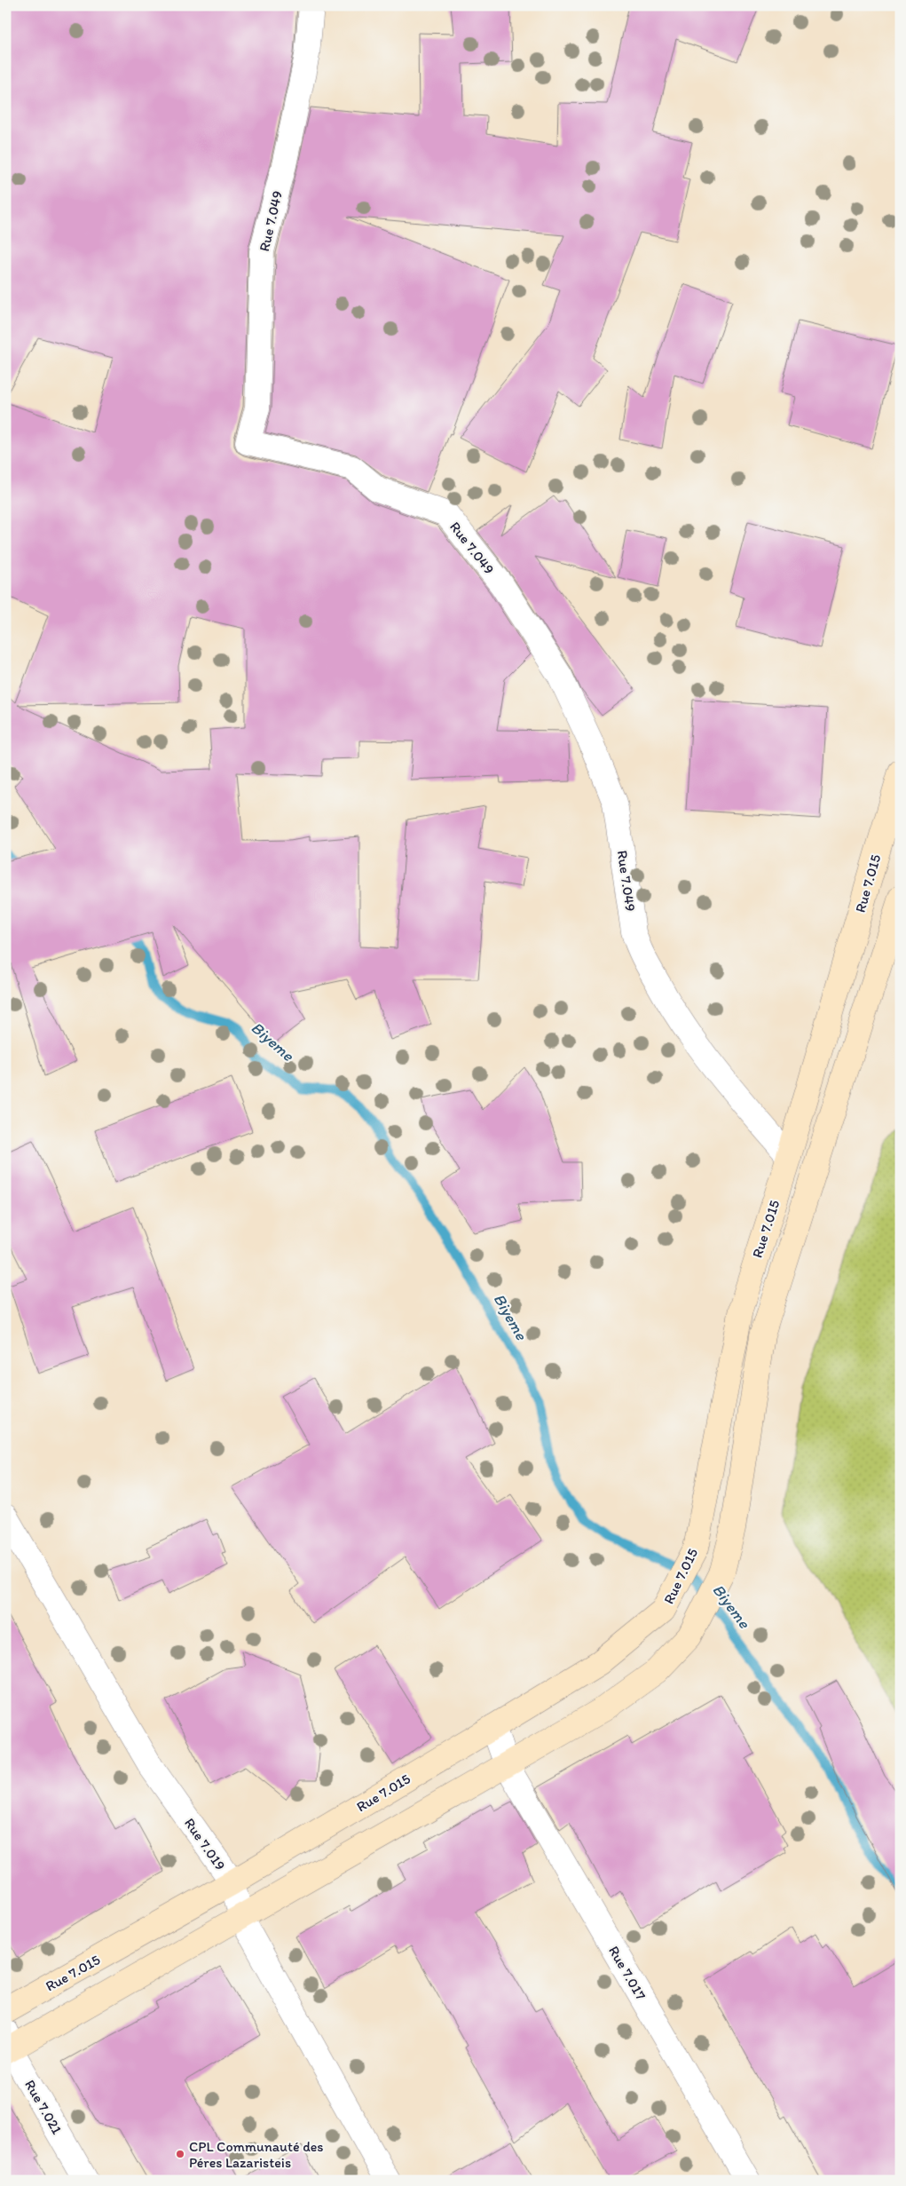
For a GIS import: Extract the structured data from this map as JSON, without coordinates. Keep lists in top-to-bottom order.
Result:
{
  "streets": {
    "main road": ["Rue 7.015"],
    "street": [
      "Rue 7.049",
      "Rue 7.019",
      "Rue 7.017",
      "Rue 7.021"
    ]
  },
  "crossings": [
    ["Rue 7.049", "Rue 7.015"],
    ["Rue 7.015", "Rue 7.019"],
    ["Rue 7.015", "Rue 7.017"],
    ["Rue 7.015", "Rue 7.021"]
  ],
  "water": ["Biyeme"],
  "places": ["CPL Communauté des Péres Lazaristeis"]
}
